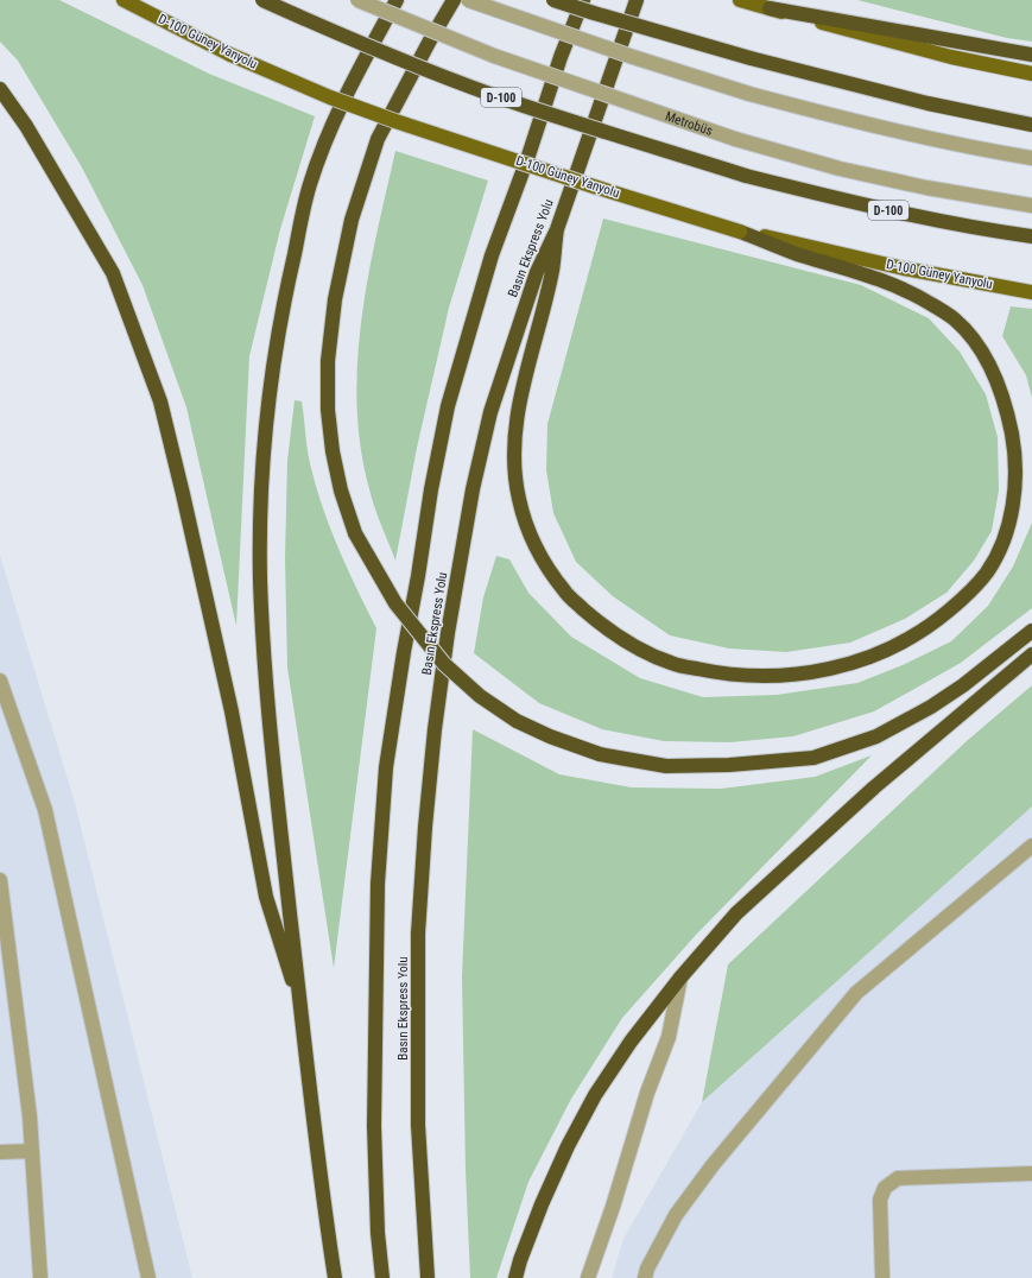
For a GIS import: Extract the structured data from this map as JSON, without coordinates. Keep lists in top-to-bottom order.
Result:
{
  "streets": {
    "highway": ["D-100", "Basın Ekspress Yolu"],
    "main road": ["D-100 Güney Yanyolu"],
    "street": ["Metrobüs"]
  }
}
